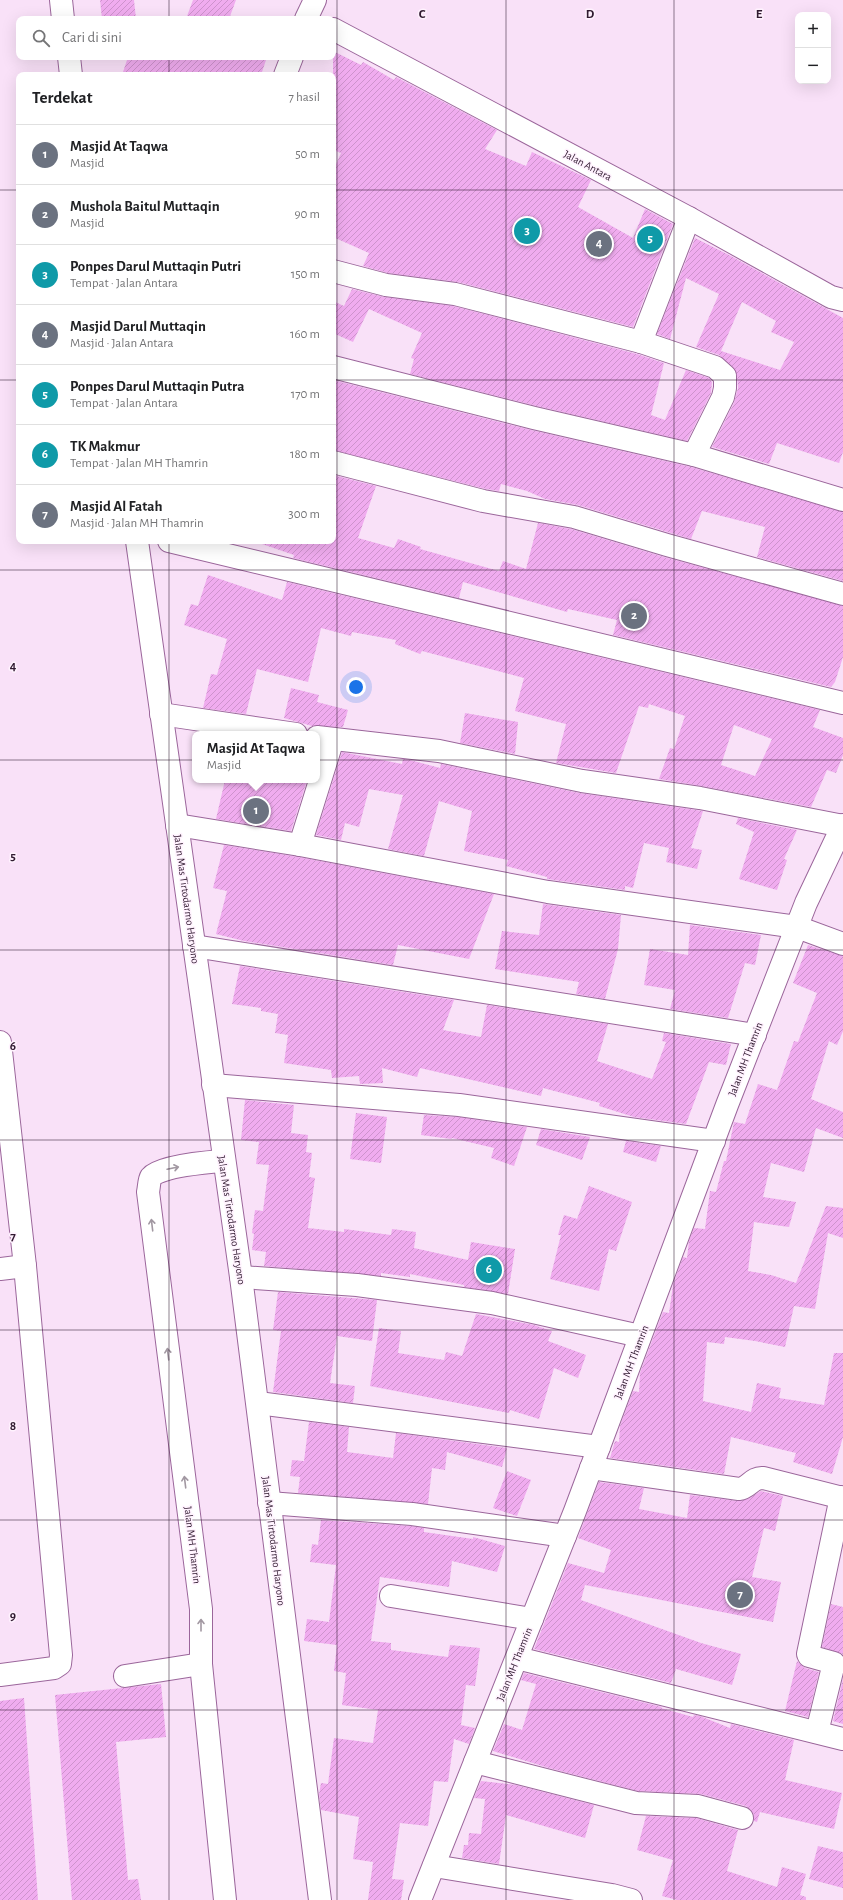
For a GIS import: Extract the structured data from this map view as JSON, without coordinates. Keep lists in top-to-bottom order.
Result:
{
  "streets": {
    "street": ["Jalan Antara", "Jalan Mas Tirtodarmo Haryono", "Jalan MH Thamrin"]
  },
  "crossings": [
    ["Jalan Mas Tirtodarmo Haryono", "Jalan MH Thamrin"]
  ],
  "page": {
    "map_buttons": ["+", "−"],
    "search": "Cari di sini",
    "heading": ["Terdekat", "7 hasil"],
    "list": [
      {
        "mark": "1",
        "name": "Masjid At Taqwa",
        "note": "Masjid",
        "value": "50 m"
      },
      {
        "mark": "2",
        "name": "Mushola Baitul Muttaqin",
        "note": "Masjid",
        "value": "90 m"
      },
      {
        "mark": "3",
        "name": "Ponpes Darul Muttaqin Putri",
        "note": "Tempat · Jalan Antara",
        "value": "150 m"
      },
      {
        "mark": "4",
        "name": "Masjid Darul Muttaqin",
        "note": "Masjid · Jalan Antara",
        "value": "160 m"
      },
      {
        "mark": "5",
        "name": "Ponpes Darul Muttaqin Putra",
        "note": "Tempat · Jalan Antara",
        "value": "170 m"
      },
      {
        "mark": "6",
        "name": "TK Makmur",
        "note": "Tempat · Jalan MH Thamrin",
        "value": "180 m"
      },
      {
        "mark": "7",
        "name": "Masjid Al Fatah",
        "note": "Masjid · Jalan MH Thamrin",
        "value": "300 m"
      }
    ],
    "pins": [
      "3",
      "5",
      "4",
      "2",
      "1",
      "6",
      "7"
    ],
    "popup": ["Masjid At Taqwa", "Masjid"]
  },
  "grid": {
    "columns": ["C", "D", "E"],
    "rows": [
      "4",
      "5",
      "6",
      "7",
      "8",
      "9"
    ]
  }
}
